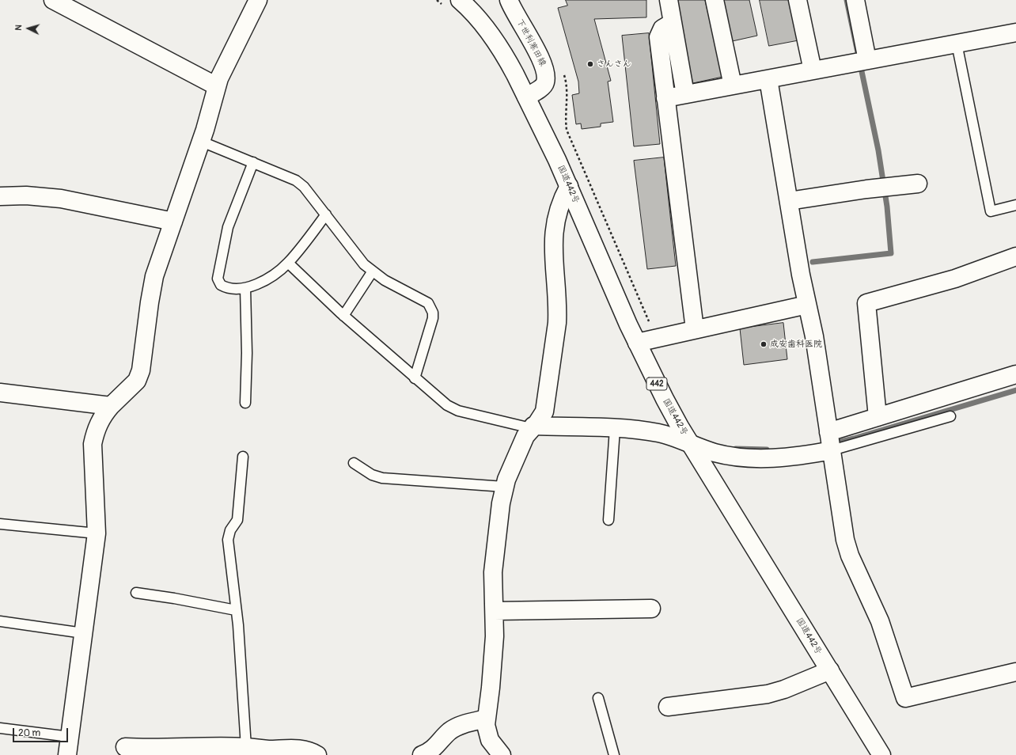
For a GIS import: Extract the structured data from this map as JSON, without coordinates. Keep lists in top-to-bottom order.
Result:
{
  "streets": {
    "main road": ["下世利寒田線", "国道442号", "442"]
  },
  "crossings": [
    ["下世利寒田線", "国道442号"]
  ],
  "places": ["さんさん", "成安歯科医院"],
  "scale_bar": "20 m",
  "north": "left"
}
